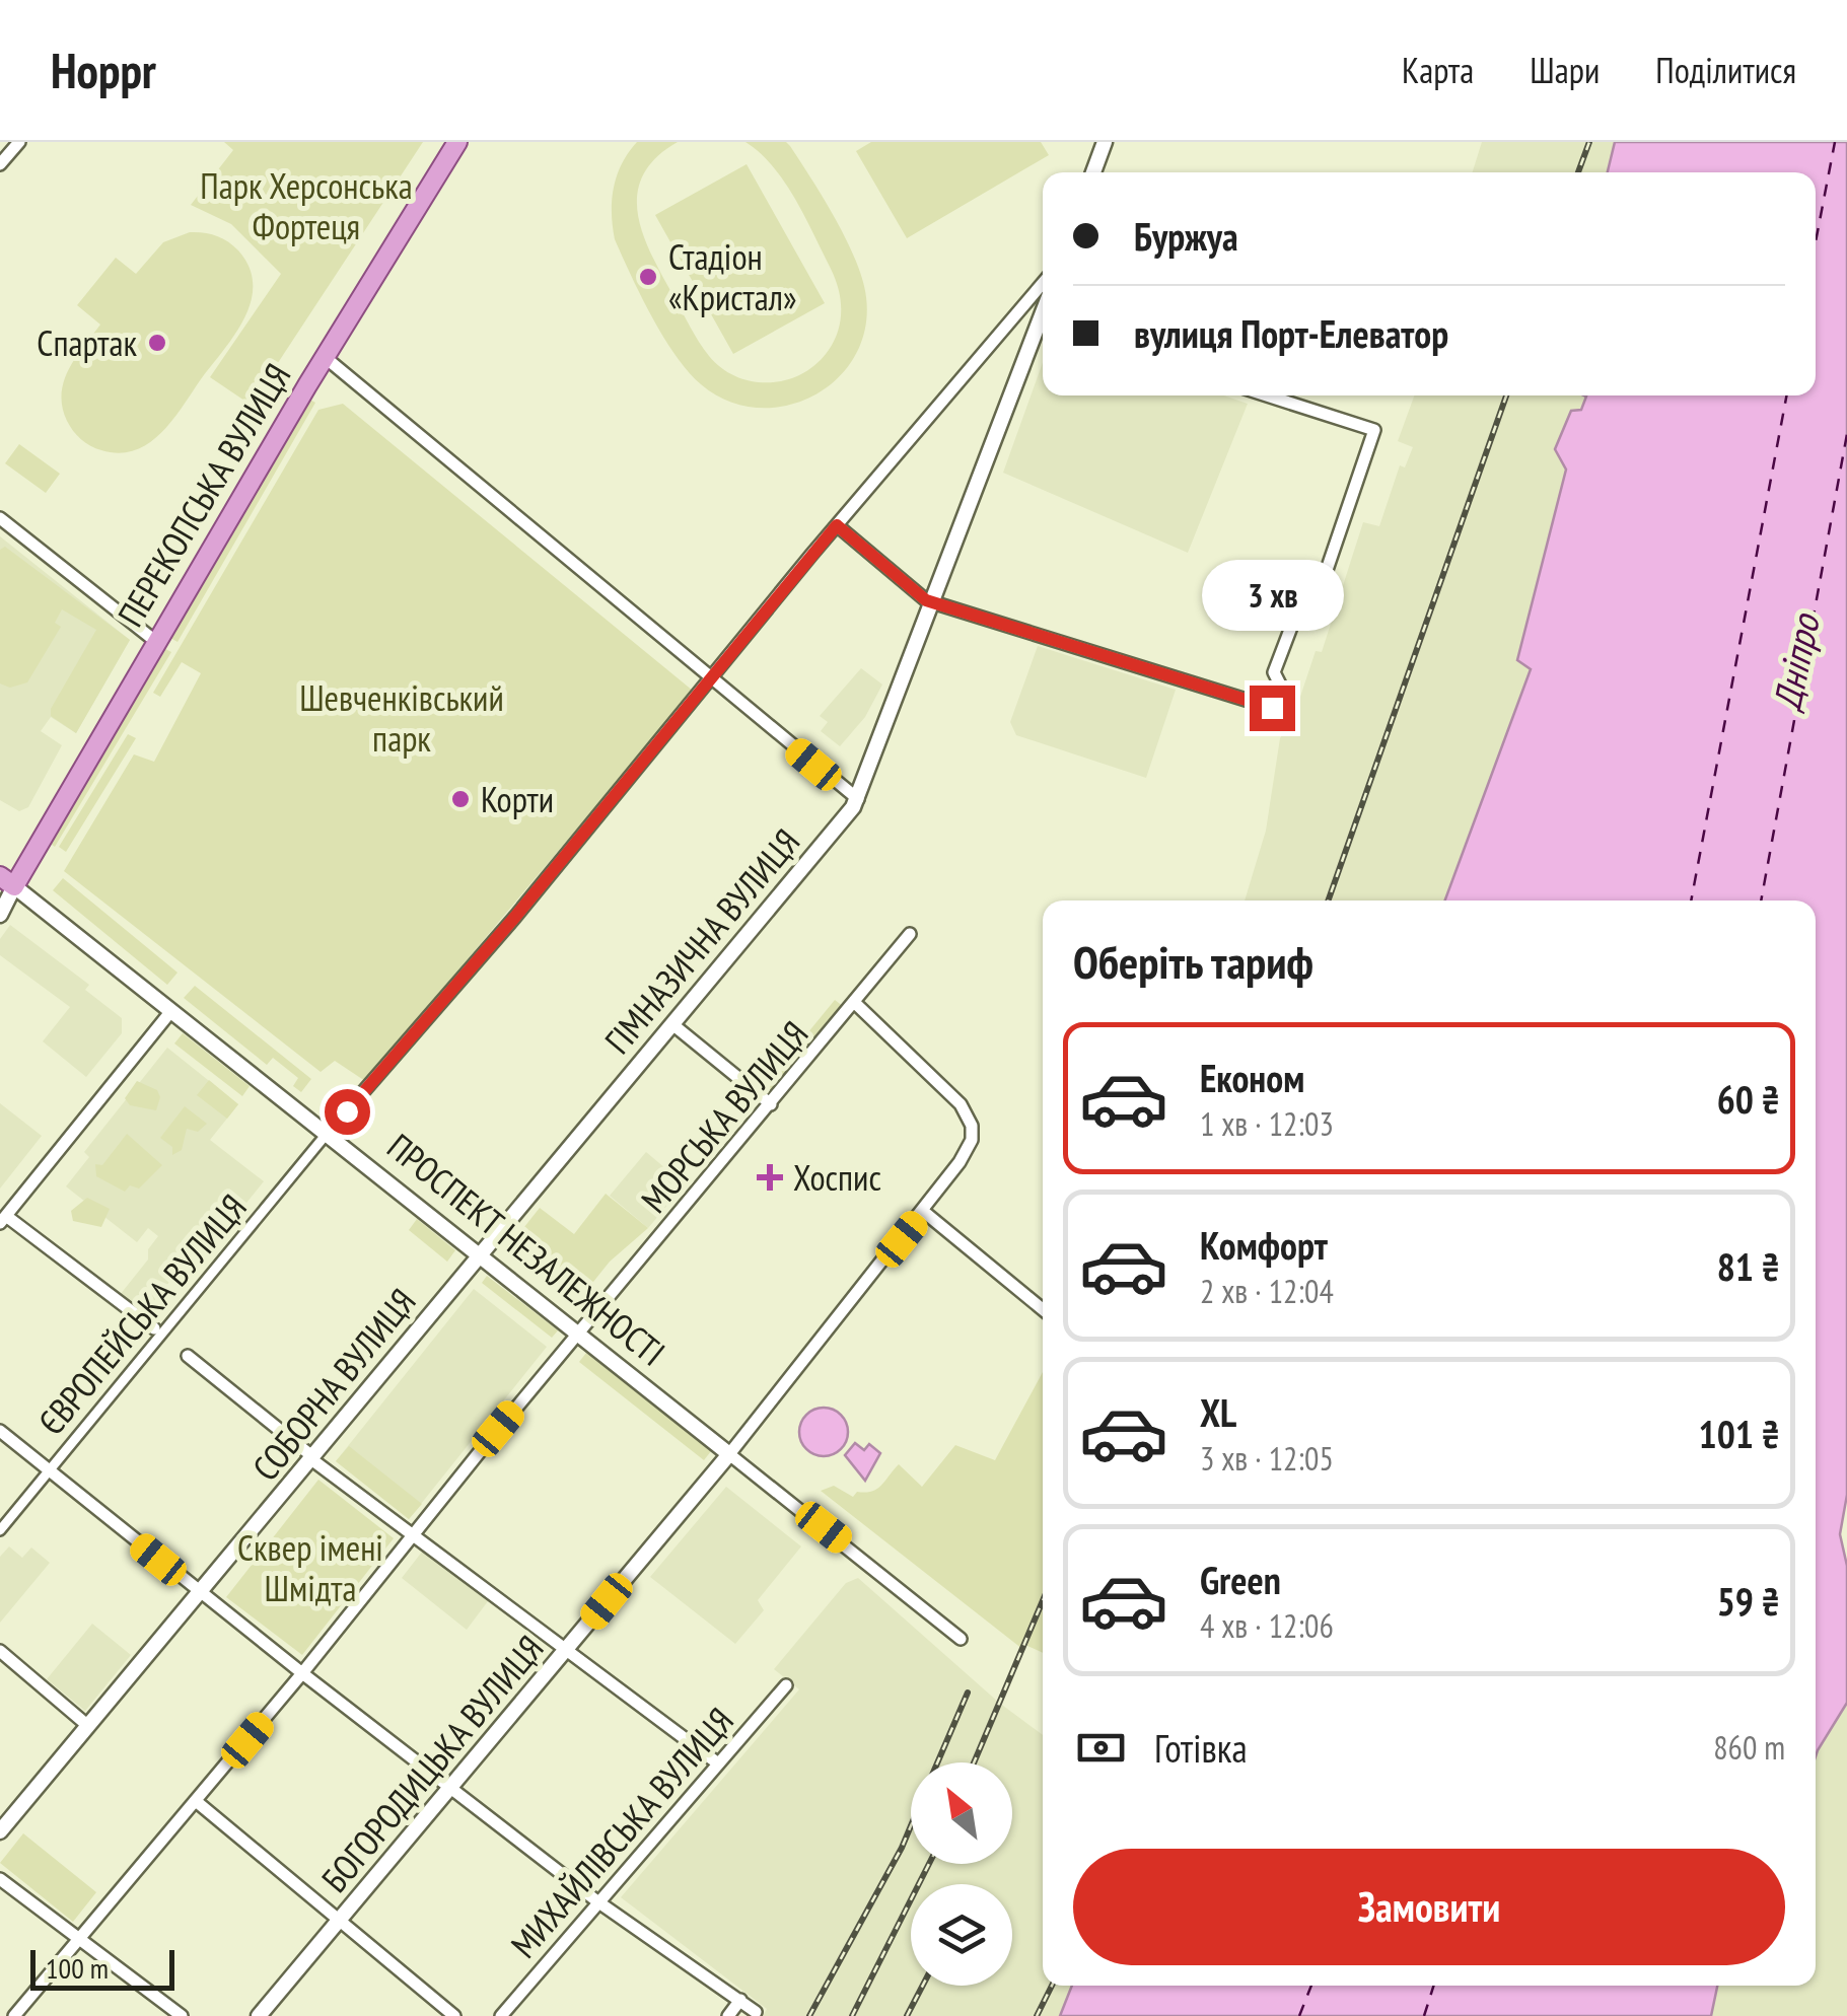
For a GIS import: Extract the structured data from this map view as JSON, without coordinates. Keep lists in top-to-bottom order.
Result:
{
  "streets": {
    "main road": ["ПЕРЕКОПСЬКА ВУЛИЦЯ"],
    "street": [
      "ГІМНАЗИЧНА ВУЛИЦЯ",
      "МОРСЬКА ВУЛИЦЯ",
      "ПРОСПЕКТ НЕЗАЛЕЖНОСТІ",
      "ЄВРОПЕЙСЬКА ВУЛИЦЯ",
      "СОБОРНА ВУЛИЦЯ",
      "БОГОРОДИЦЬКА ВУЛИЦЯ",
      "МИХАЙЛІВСЬКА ВУЛИЦЯ"
    ]
  },
  "crossings": [
    ["ПЕРЕКОПСЬКА ВУЛИЦЯ", "ПРОСПЕКТ НЕЗАЛЕЖНОСТІ"],
    ["ГІМНАЗИЧНА ВУЛИЦЯ", "ПРОСПЕКТ НЕЗАЛЕЖНОСТІ"],
    ["ГІМНАЗИЧНА ВУЛИЦЯ", "СОБОРНА ВУЛИЦЯ"],
    ["МОРСЬКА ВУЛИЦЯ", "ПРОСПЕКТ НЕЗАЛЕЖНОСТІ"],
    ["ПРОСПЕКТ НЕЗАЛЕЖНОСТІ", "ЄВРОПЕЙСЬКА ВУЛИЦЯ"],
    ["ПРОСПЕКТ НЕЗАЛЕЖНОСТІ", "СОБОРНА ВУЛИЦЯ"],
    ["ПРОСПЕКТ НЕЗАЛЕЖНОСТІ", "БОГОРОДИЦЬКА ВУЛИЦЯ"]
  ],
  "water": ["Дніпро"],
  "parks": ["Парк Херсонська Фортеця", "Шевченківський парк", "Сквер імені Шмідта"],
  "places": {
    "other": ["Стадіон «Кристал»", "Спартак", "Корти"],
    "health": ["Хоспис"]
  },
  "scale_bar": "100 m",
  "north": "top left",
  "page": {
    "header": "Hoppr",
    "nav": ["Карта", "Шари", "Поділитися"],
    "banner": ["Буржуа", "вулиця Порт-Елеватор"],
    "bubble": "3 хв",
    "heading": "Оберіть тариф",
    "list": [
      {
        "name": "Економ",
        "note": "1 хв · 12:03",
        "value": "60 ₴"
      },
      {
        "name": "Комфорт",
        "note": "2 хв · 12:04",
        "value": "81 ₴"
      },
      {
        "name": "XL",
        "note": "3 хв · 12:05",
        "value": "101 ₴"
      },
      {
        "name": "Green",
        "note": "4 хв · 12:06",
        "value": "59 ₴"
      }
    ],
    "pay": ["Готівка", "860 m"],
    "buttons": "Замовити",
    "scale": "100 m"
  }
}
